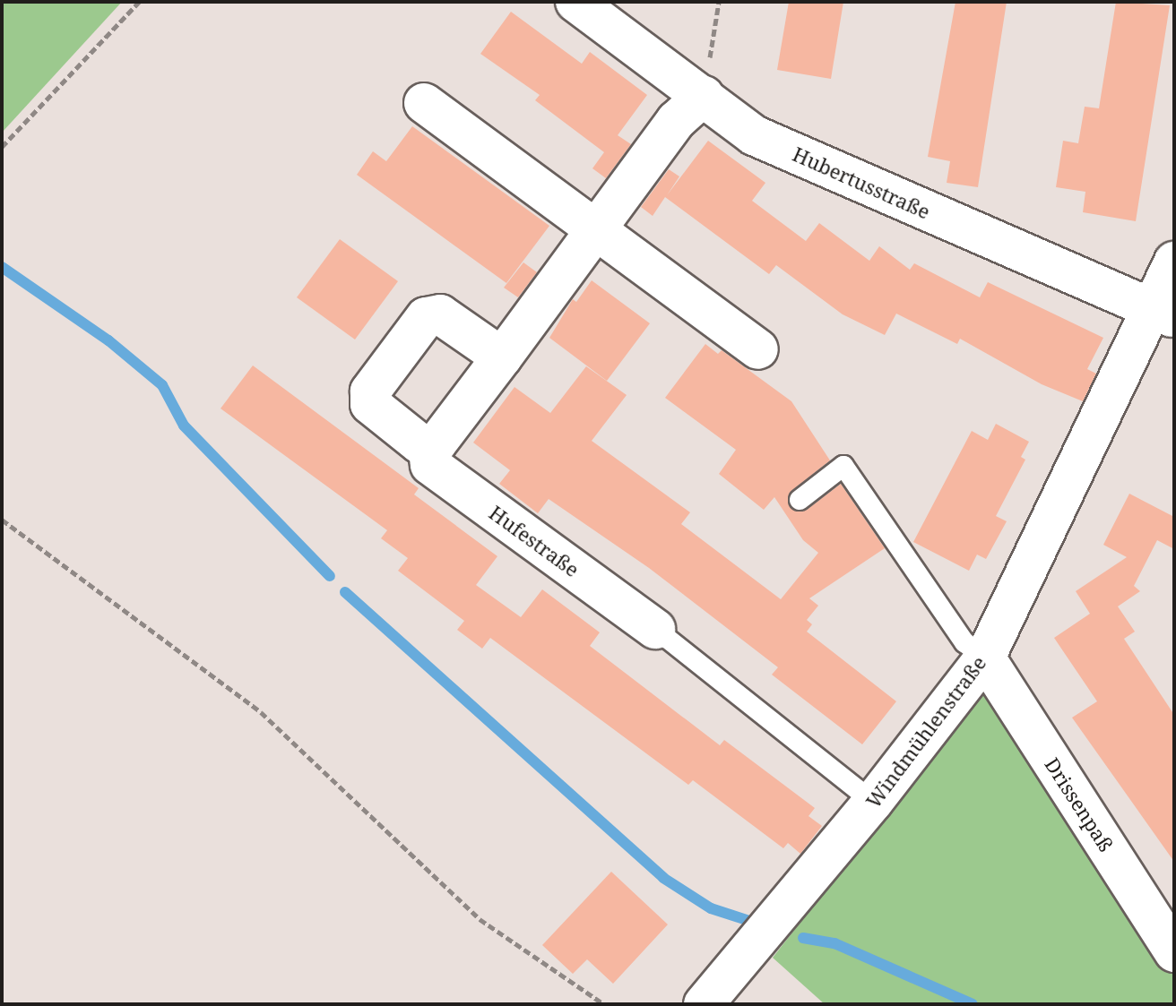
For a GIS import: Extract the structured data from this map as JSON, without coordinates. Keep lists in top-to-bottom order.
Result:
{
  "streets": {
    "street": [
      "Hubertusstraße",
      "Hufestraße",
      "Windmühlenstraße",
      "Drissenpaß"
    ]
  },
  "crossings": [
    ["Hubertusstraße", "Windmühlenstraße"],
    ["Windmühlenstraße", "Drissenpaß"]
  ]
}
